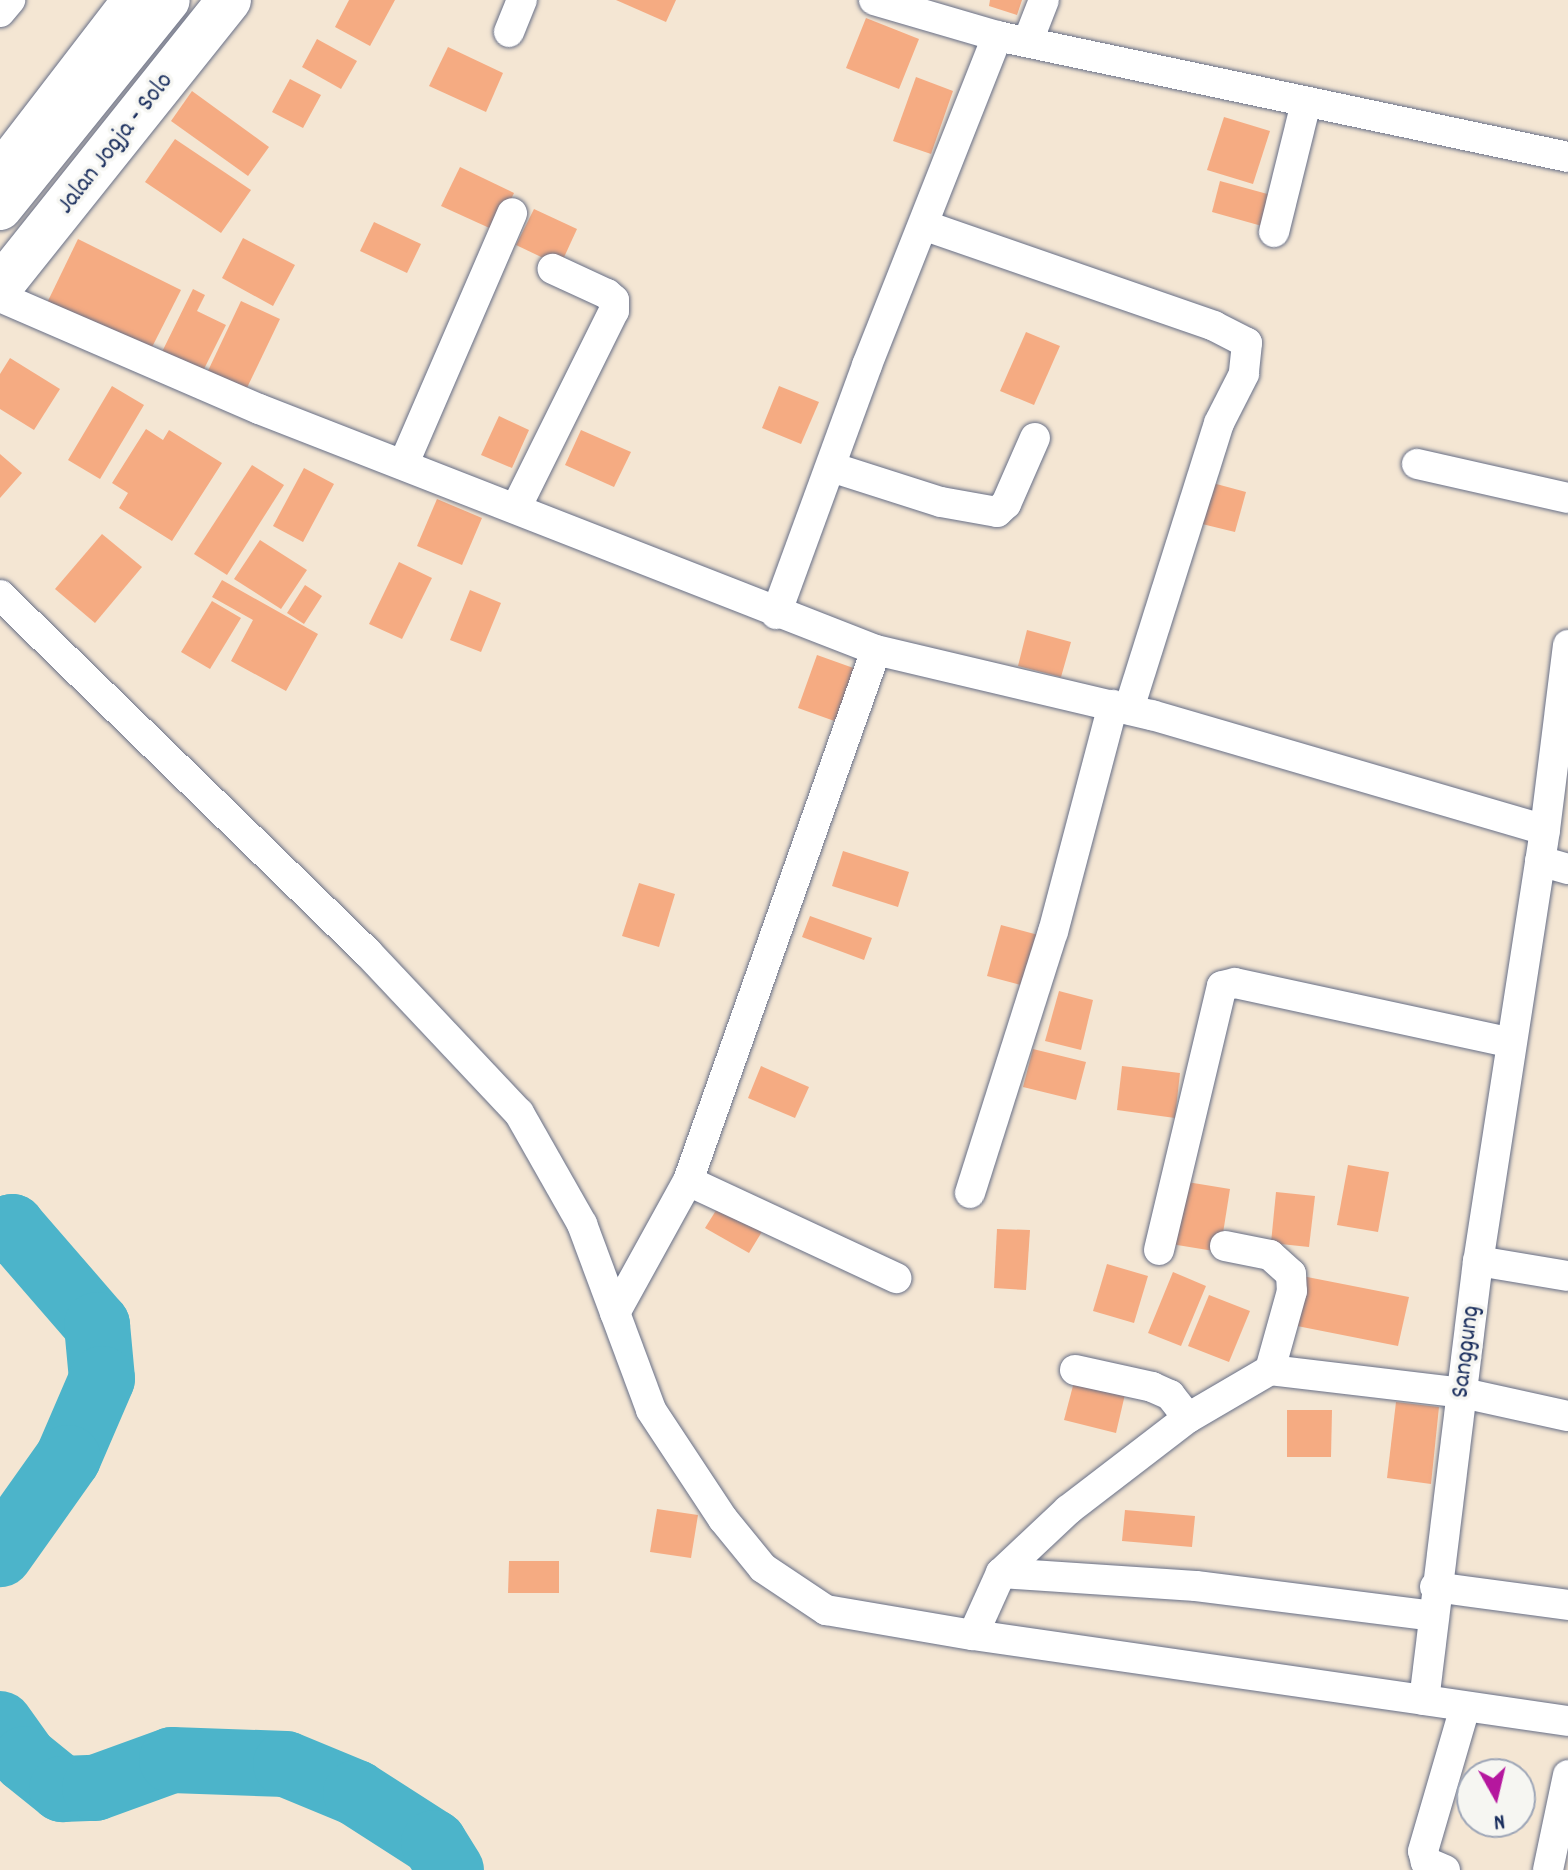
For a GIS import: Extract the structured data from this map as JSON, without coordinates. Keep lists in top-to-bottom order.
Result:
{
  "streets": {
    "highway": ["Jalan Jogja - Solo"],
    "street": ["Sanggung"]
  },
  "north": "bottom"
}
